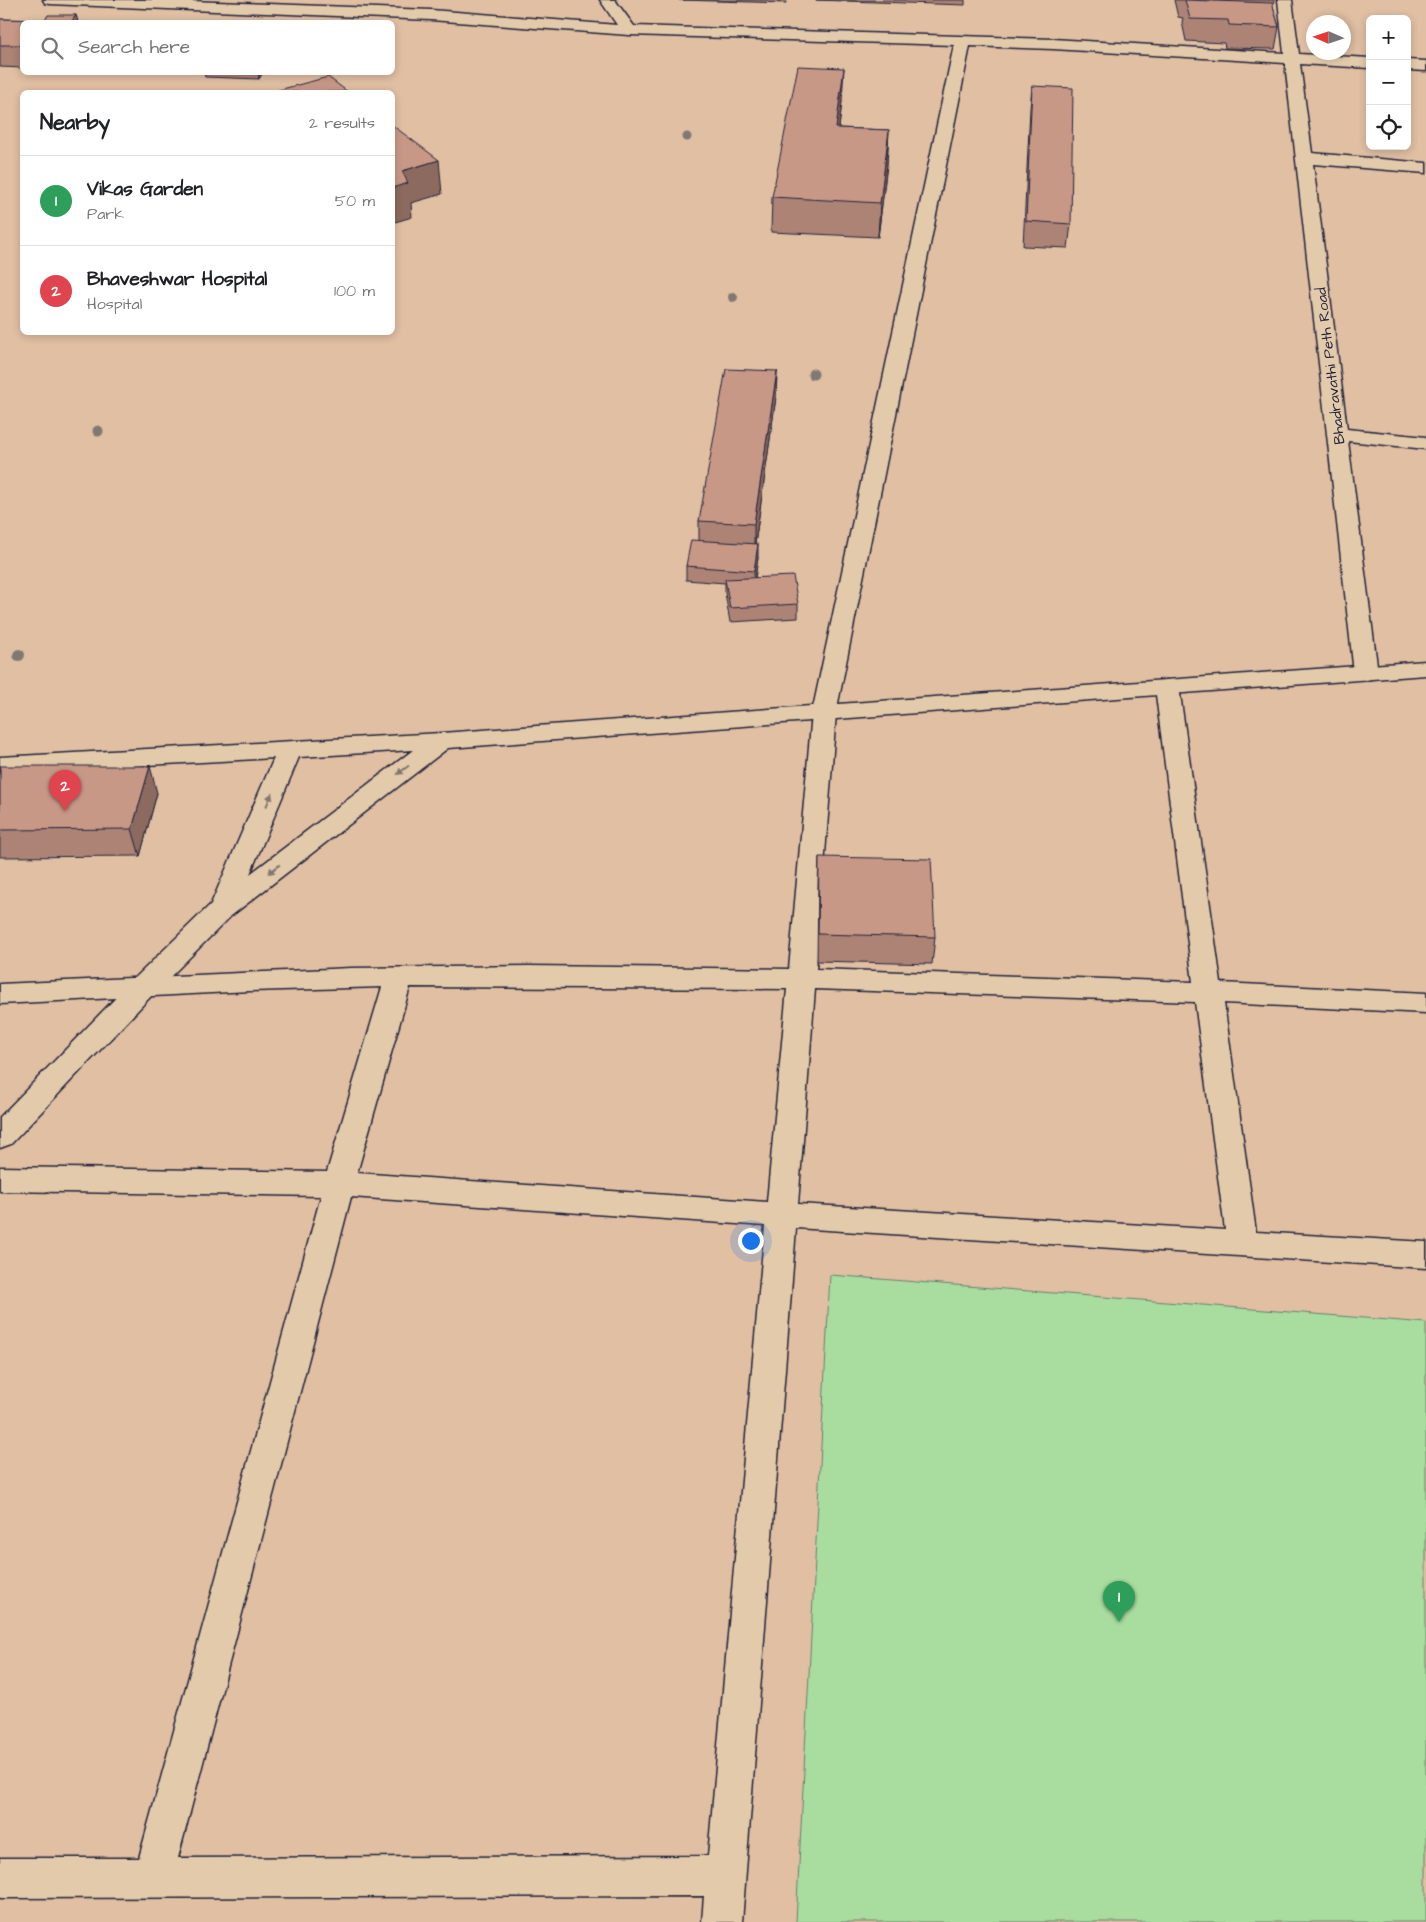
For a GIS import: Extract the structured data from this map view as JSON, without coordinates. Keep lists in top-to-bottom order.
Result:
{
  "streets": {
    "street": ["Bhadravathi Peth Road"]
  },
  "north": "left",
  "page": {
    "map_buttons": ["+", "−"],
    "search": "Search here",
    "heading": ["Nearby", "2 results"],
    "list": [
      {
        "mark": "1",
        "name": "Vikas Garden",
        "note": "Park",
        "value": "50 m"
      },
      {
        "mark": "2",
        "name": "Bhaveshwar Hospital",
        "note": "Hospital",
        "value": "100 m"
      }
    ],
    "pins": ["2", "1"]
  }
}
